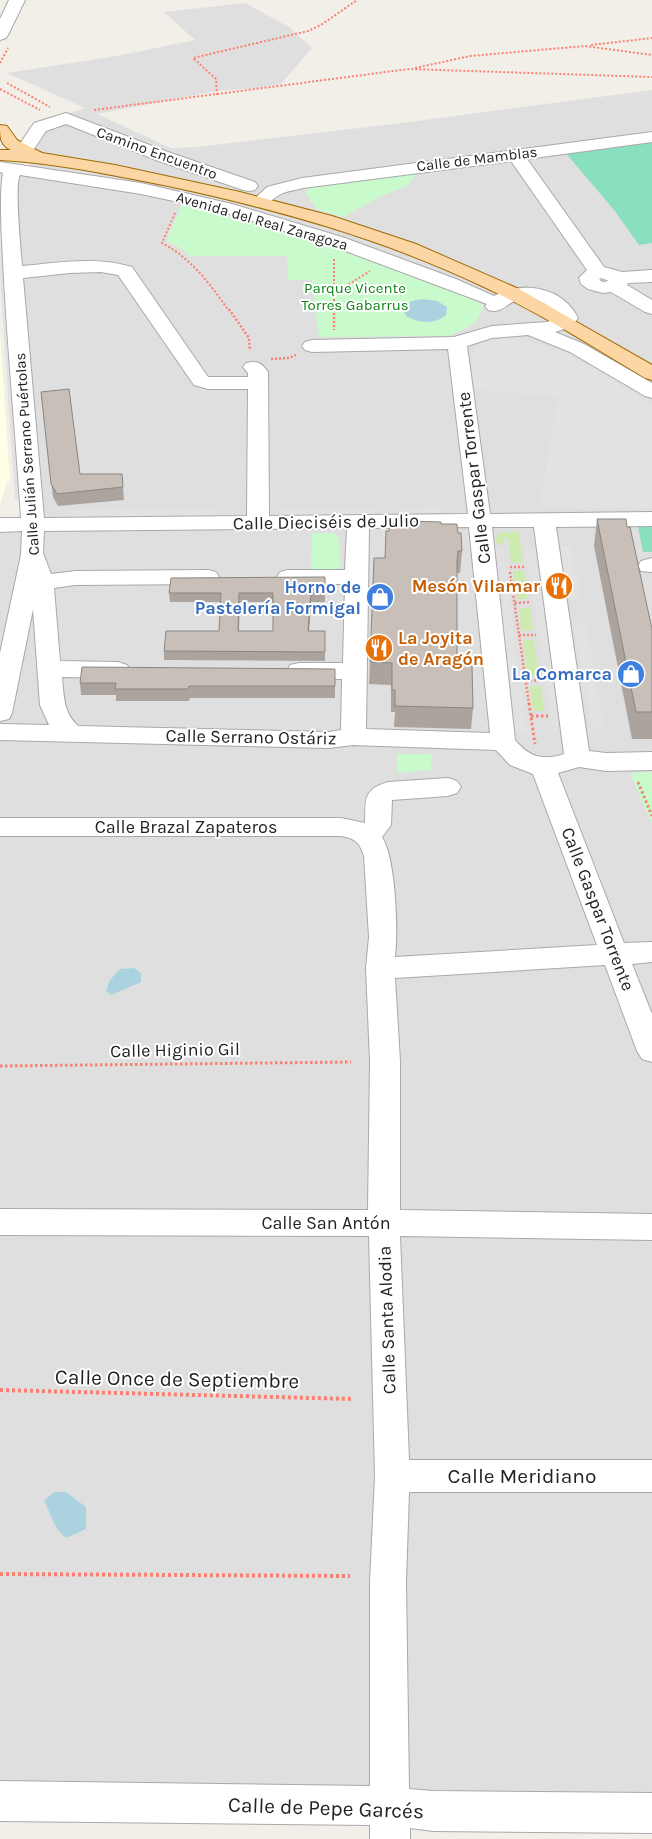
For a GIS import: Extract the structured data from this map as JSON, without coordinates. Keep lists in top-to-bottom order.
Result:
{
  "streets": {
    "main road": ["Avenida del Real Zaragoza"],
    "street": [
      "Camino Encuentro",
      "Calle de Mamblas",
      "Calle Julián Serrano Puértolas",
      "Calle Gaspar Torrente",
      "Calle Dieciséis de Julio",
      "Calle Serrano Ostáriz",
      "Calle Brazal Zapateros",
      "Calle San Antón",
      "Calle Santa Alodia",
      "Calle Meridiano",
      "Calle de Pepe Garcés"
    ],
    "path": ["Calle Higinio Gil", "Calle Once de Septiembre"]
  },
  "crossings": [
    ["Camino Encuentro", "Calle Julián Serrano Puértolas"],
    ["Calle de Mamblas", "Avenida del Real Zaragoza"],
    ["Avenida del Real Zaragoza", "Calle Julián Serrano Puértolas"],
    ["Calle Julián Serrano Puértolas", "Calle Dieciséis de Julio"],
    ["Calle Julián Serrano Puértolas", "Calle Serrano Ostáriz"],
    ["Calle Gaspar Torrente", "Calle Dieciséis de Julio"],
    ["Calle Gaspar Torrente", "Calle Serrano Ostáriz"],
    ["Calle Brazal Zapateros", "Calle Santa Alodia"],
    ["Calle San Antón", "Calle Santa Alodia"],
    ["Calle Santa Alodia", "Calle Meridiano"],
    ["Calle Santa Alodia", "Calle de Pepe Garcés"]
  ],
  "parks": ["Parque Vicente Torres Gabarrus"],
  "places": {
    "restaurant": ["Mesón Vilamar", "La Joyita de Aragón"],
    "shop": ["Horno de Pastelería Formigal", "La Comarca"]
  }
}
